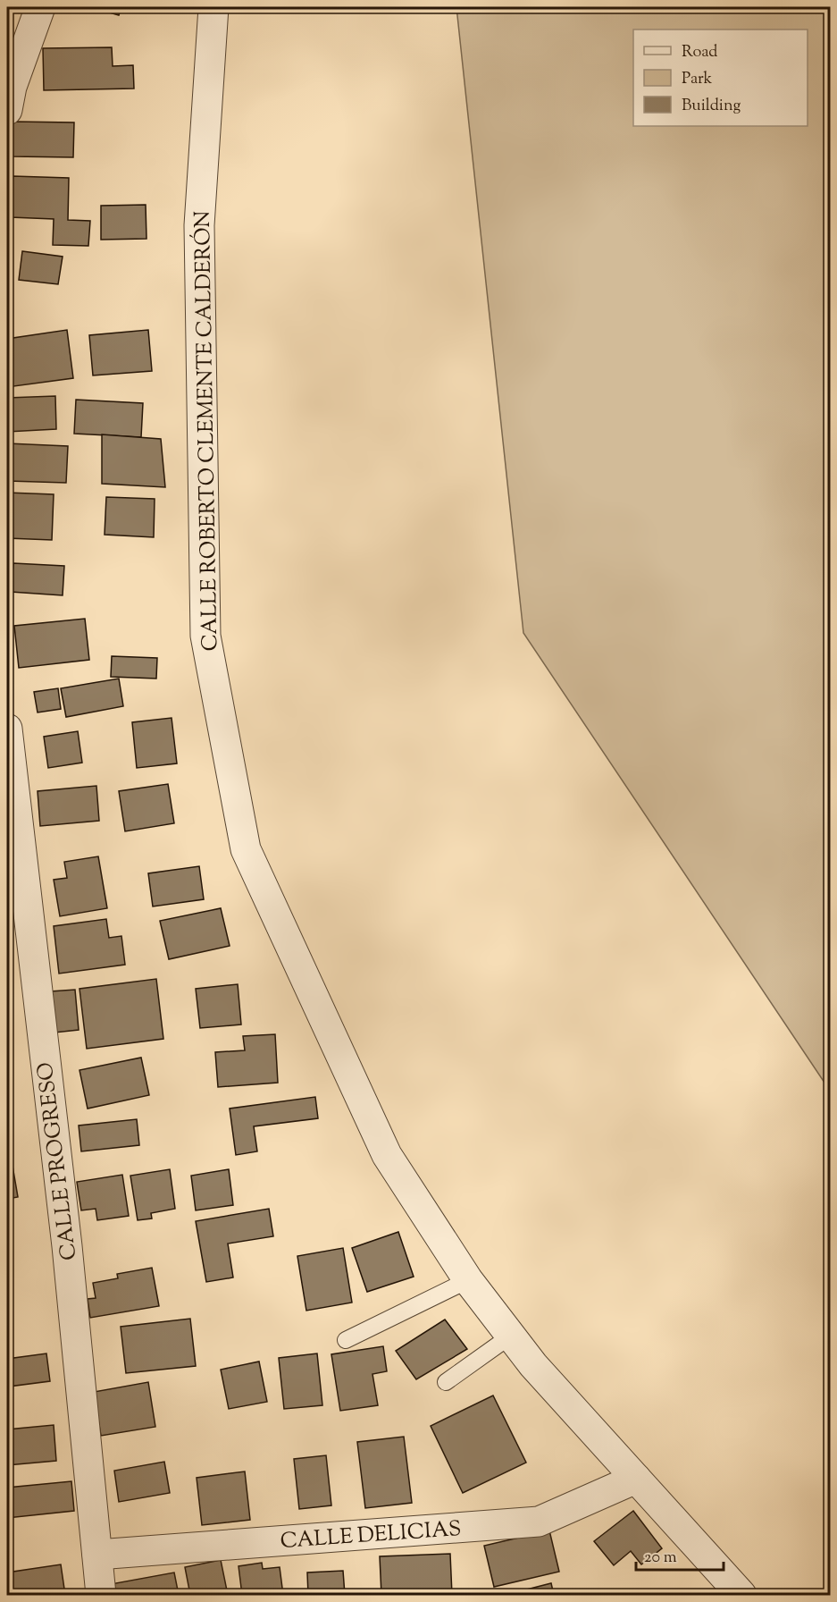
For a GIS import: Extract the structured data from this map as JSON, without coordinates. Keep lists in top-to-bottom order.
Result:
{
  "streets": {
    "street": ["CALLE ROBERTO CLEMENTE CALDERÓN", "CALLE PROGRESO", "CALLE DELICIAS"]
  },
  "crossings": [
    ["CALLE ROBERTO CLEMENTE CALDERÓN", "CALLE DELICIAS"],
    ["CALLE PROGRESO", "CALLE DELICIAS"]
  ],
  "legend": ["Road", "Park", "Building"],
  "scale_bar": "20 m"
}
